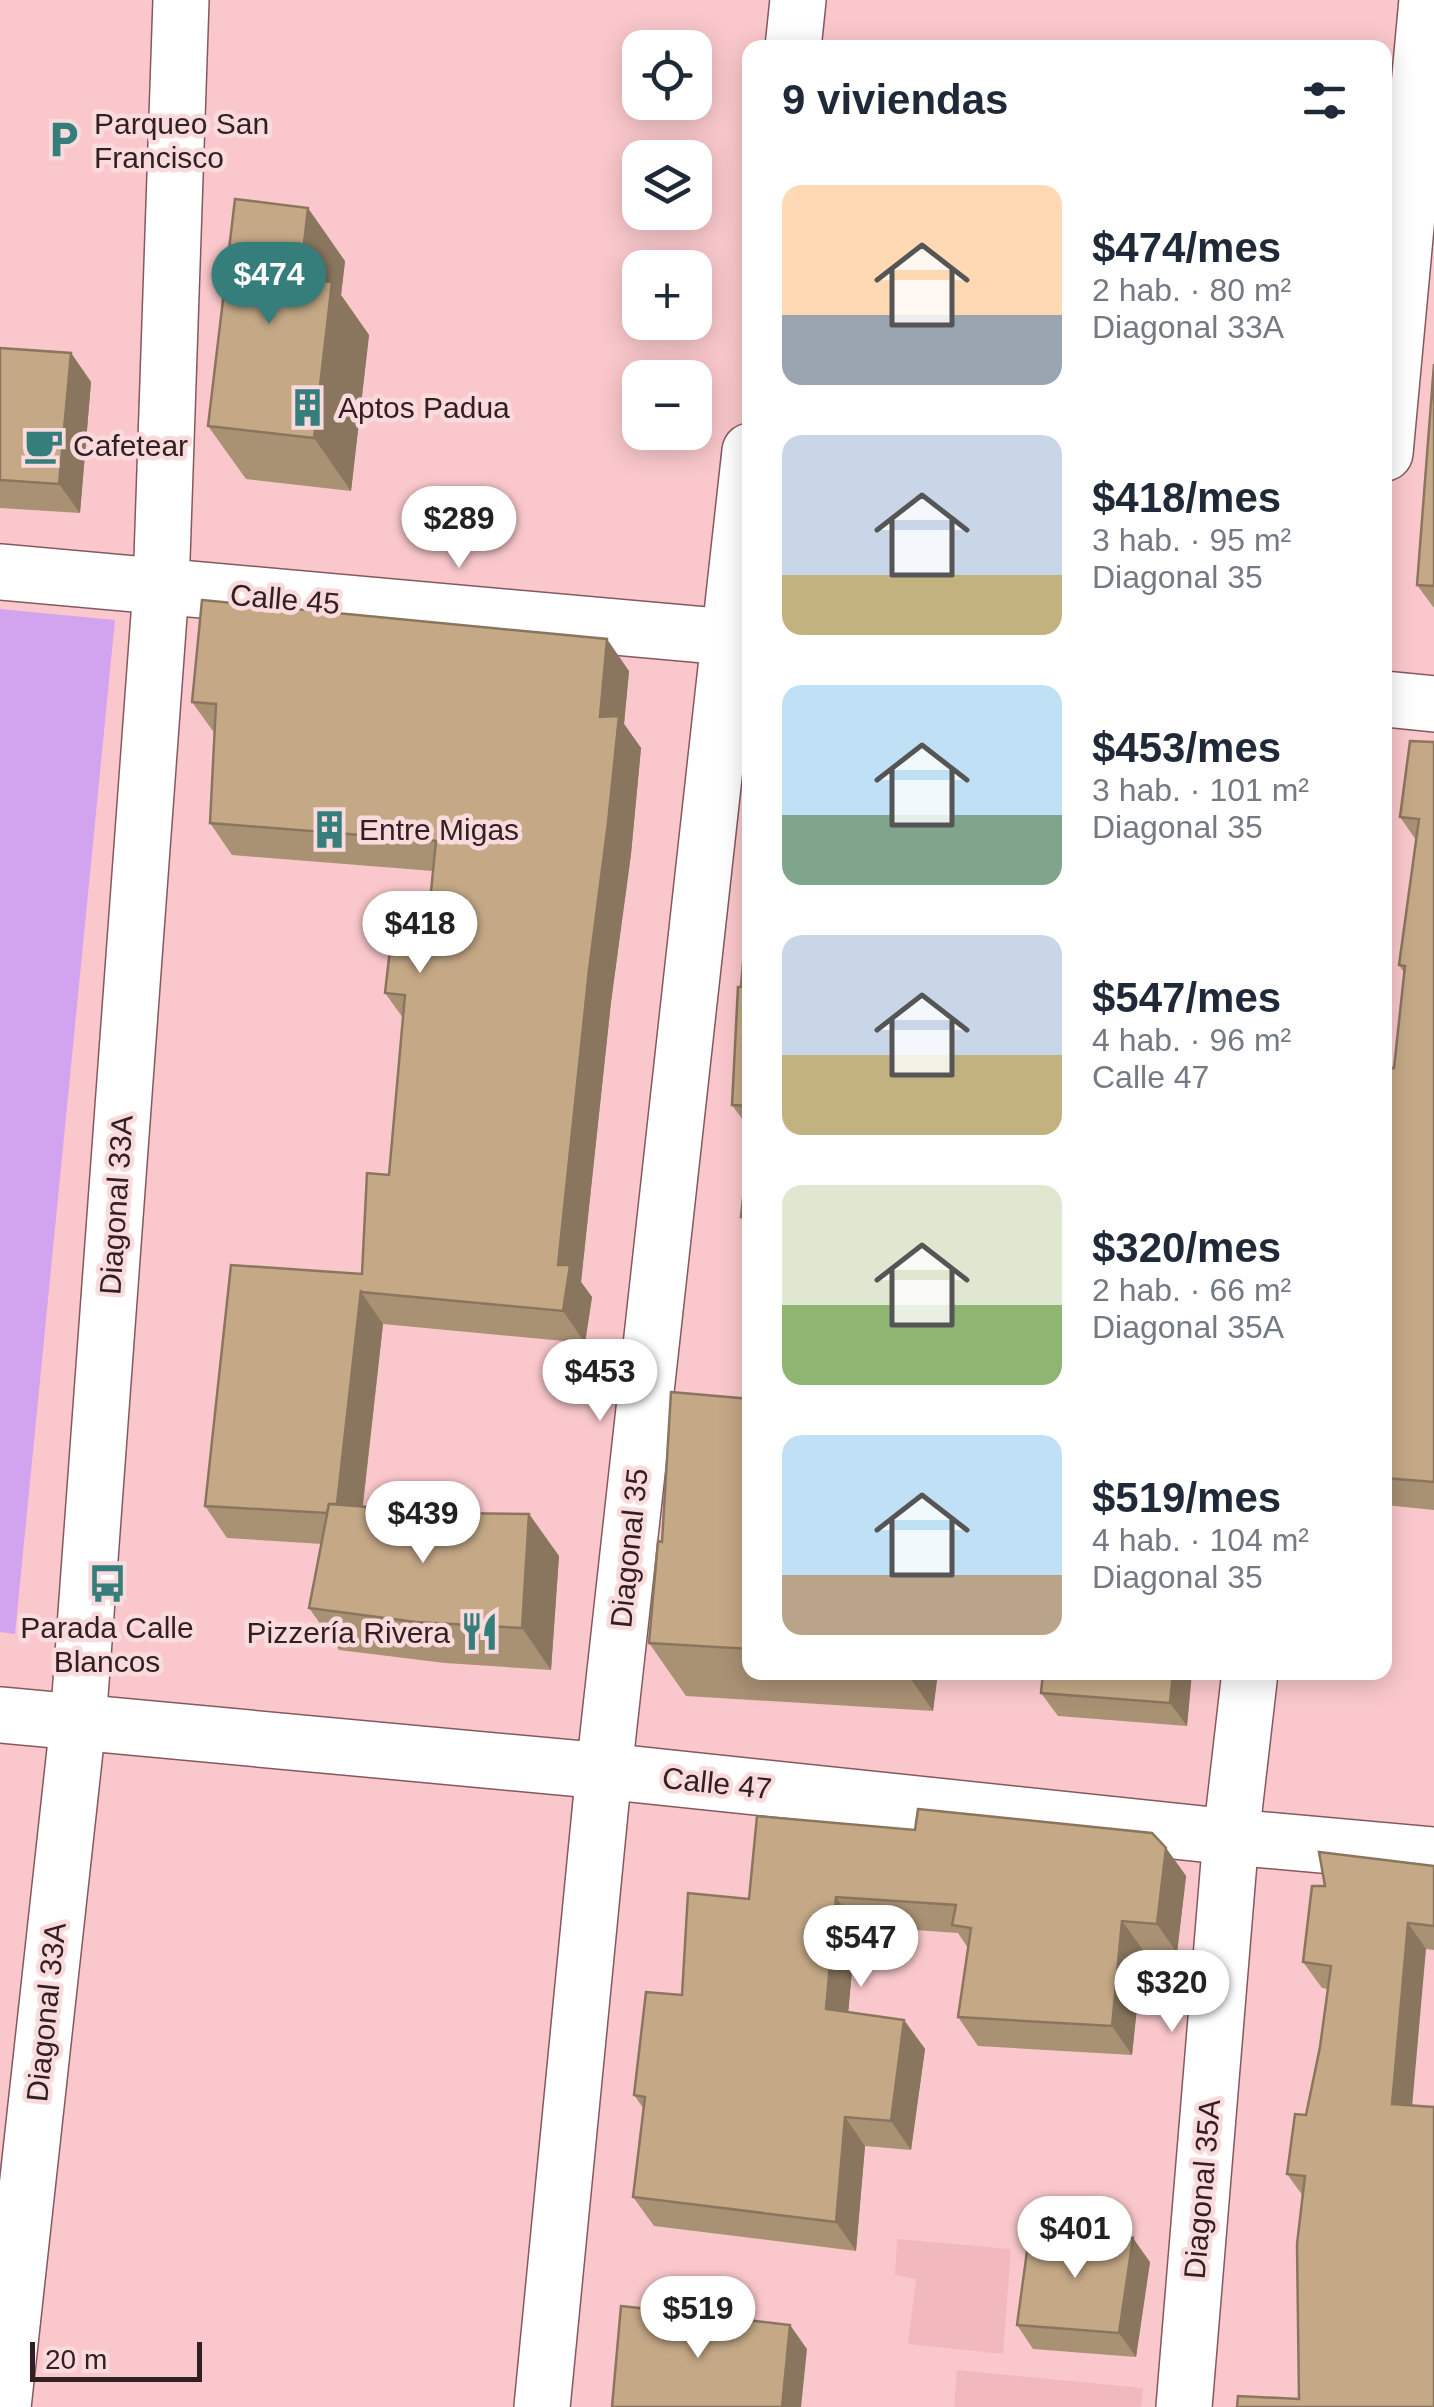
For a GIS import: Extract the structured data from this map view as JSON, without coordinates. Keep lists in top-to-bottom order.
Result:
{
  "streets": {
    "street": [
      "Calle 45",
      "Diagonal 33A",
      "Diagonal 35",
      "Calle 47",
      "Diagonal 35A"
    ]
  },
  "crossings": [
    ["Calle 45", "Diagonal 33A"],
    ["Calle 45", "Diagonal 35"],
    ["Diagonal 33A", "Calle 47"],
    ["Diagonal 35", "Calle 47"],
    ["Calle 47", "Diagonal 35A"]
  ],
  "places": {
    "parking": ["Parqueo San Francisco"],
    "building": ["Aptos Padua", "Entre Migas"],
    "cafe": ["Cafetear"],
    "bus stop": ["Parada Calle Blancos"],
    "restaurant": ["Pizzería Rivera"]
  },
  "scale_bar": "20 m",
  "page": {
    "map_buttons": ["+", "−"],
    "heading": "9 viviendas",
    "list": [
      {
        "name": "$474/mes",
        "note": "2 hab. · 80 m² · Diagonal 33A"
      },
      {
        "name": "$418/mes",
        "note": "3 hab. · 95 m² · Diagonal 35"
      },
      {
        "name": "$453/mes",
        "note": "3 hab. · 101 m² · Diagonal 35"
      },
      {
        "name": "$547/mes",
        "note": "4 hab. · 96 m² · Calle 47"
      },
      {
        "name": "$320/mes",
        "note": "2 hab. · 66 m² · Diagonal 35A"
      },
      {
        "name": "$519/mes",
        "note": "4 hab. · 104 m² · Diagonal 35"
      }
    ],
    "price": [
      "$474",
      "$289",
      "$418",
      "$453",
      "$439",
      "$547",
      "$320",
      "$401",
      "$519"
    ],
    "scale": "20 m"
  }
}
